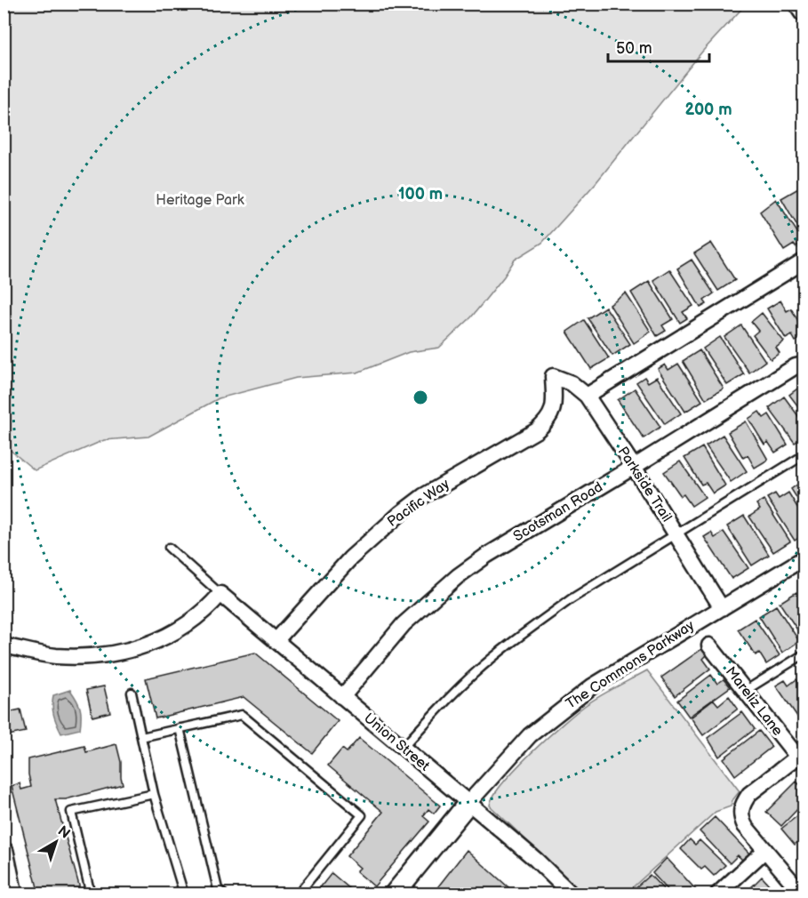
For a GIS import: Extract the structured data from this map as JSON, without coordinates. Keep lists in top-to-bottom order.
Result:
{
  "streets": {
    "street": [
      "Parkside Trail",
      "Pacific Way",
      "Scotsman Road",
      "The Commons Parkway",
      "Mareliz Lane",
      "Union Street"
    ]
  },
  "crossings": [
    ["Parkside Trail", "Pacific Way"],
    ["Parkside Trail", "Scotsman Road"],
    ["Parkside Trail", "The Commons Parkway"],
    ["Pacific Way", "Union Street"],
    ["Scotsman Road", "Union Street"],
    ["The Commons Parkway", "Union Street"]
  ],
  "parks": ["Heritage Park"],
  "scale_bar": "50 m",
  "north": "top right",
  "rings": ["200 m", "100 m"]
}
